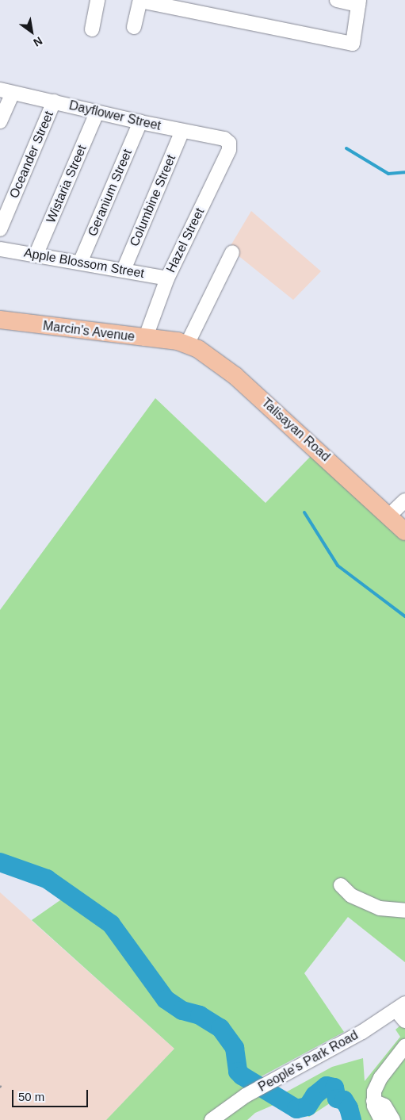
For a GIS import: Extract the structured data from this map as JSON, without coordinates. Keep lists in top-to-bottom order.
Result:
{
  "streets": {
    "main road": ["Marcin's Avenue", "Talisayan Road"],
    "street": [
      "Dayflower Street",
      "Oceander Street",
      "Wistaria Street",
      "Geranium Street",
      "Columbine Street",
      "Hazel Street",
      "Apple Blossom Street",
      "People's Park Road"
    ]
  },
  "crossings": [
    ["Dayflower Street", "Oceander Street"],
    ["Dayflower Street", "Wistaria Street"],
    ["Dayflower Street", "Geranium Street"],
    ["Dayflower Street", "Columbine Street"],
    ["Dayflower Street", "Hazel Street"],
    ["Wistaria Street", "Apple Blossom Street"],
    ["Geranium Street", "Apple Blossom Street"],
    ["Columbine Street", "Apple Blossom Street"],
    ["Hazel Street", "Apple Blossom Street"],
    ["Hazel Street", "Marcin's Avenue"],
    ["Marcin's Avenue", "Talisayan Road"]
  ],
  "scale_bar": "50 m",
  "north": "bottom right"
}
